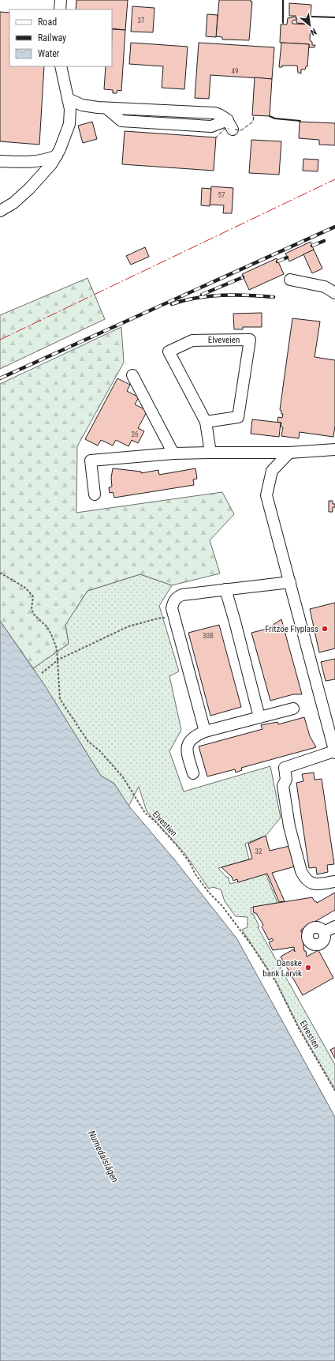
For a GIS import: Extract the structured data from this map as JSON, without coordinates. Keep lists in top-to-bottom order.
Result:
{
  "streets": {
    "lane": ["Elveveien"],
    "path": ["Elvestien"]
  },
  "water": ["Numedalslågen"],
  "places": ["Fritzöe Flyplass", "Danske bank Larvik"],
  "house_numbers": [
    "37",
    "49",
    "57",
    "26",
    "30B",
    "32"
  ],
  "legend": ["Road", "Railway", "Water"],
  "north": "bottom right"
}
